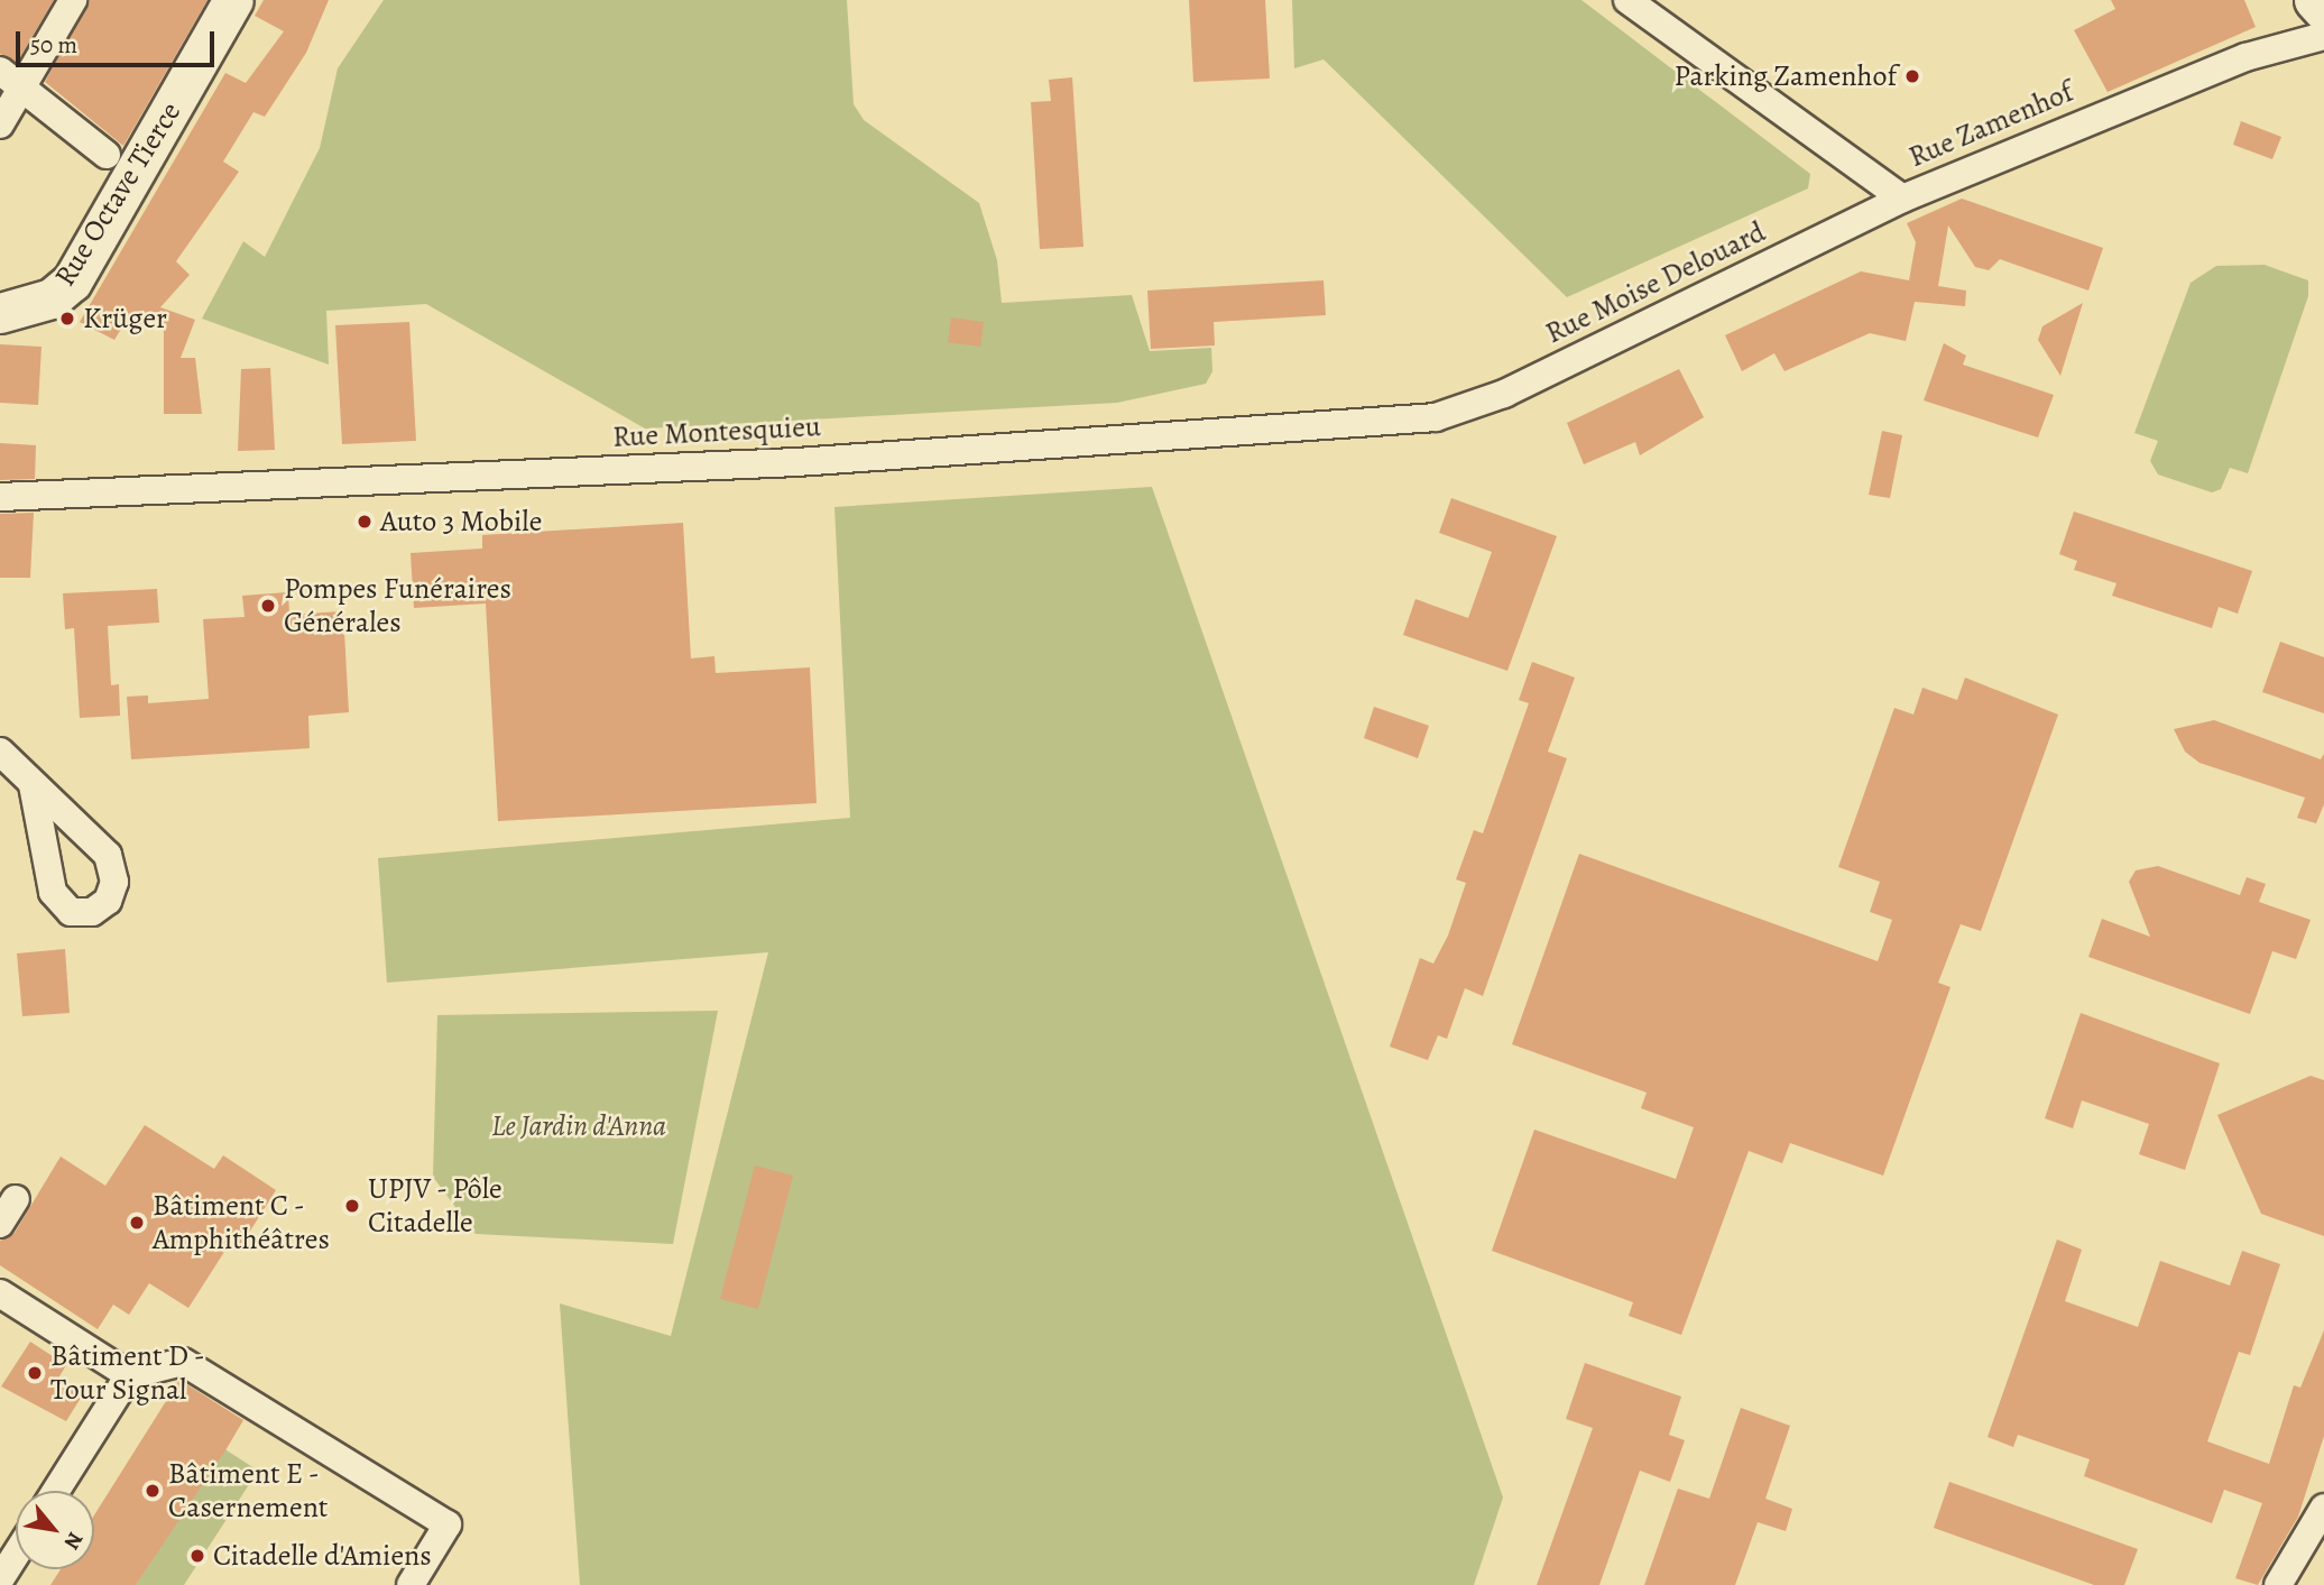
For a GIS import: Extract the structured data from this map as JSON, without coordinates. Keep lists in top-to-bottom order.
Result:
{
  "streets": {
    "street": [
      "Rue Zamenhof",
      "Rue Octave Tierce",
      "Rue Moise Delouard",
      "Rue Montesquieu"
    ]
  },
  "crossings": [
    ["Rue Zamenhof", "Rue Moise Delouard"],
    ["Rue Moise Delouard", "Rue Montesquieu"]
  ],
  "parks": ["Le Jardin d'Anna"],
  "places": [
    "Parking Zamenhof",
    "Krüger",
    "Auto 3 Mobile",
    "Pompes Funéraires Générales",
    "UPJV - Pôle Citadelle",
    "Bâtiment C - Amphithéâtres",
    "Bâtiment D - Tour Signal",
    "Bâtiment E - Casernement",
    "Citadelle d'Amiens"
  ],
  "scale_bar": "50 m",
  "north": "bottom right"
}
